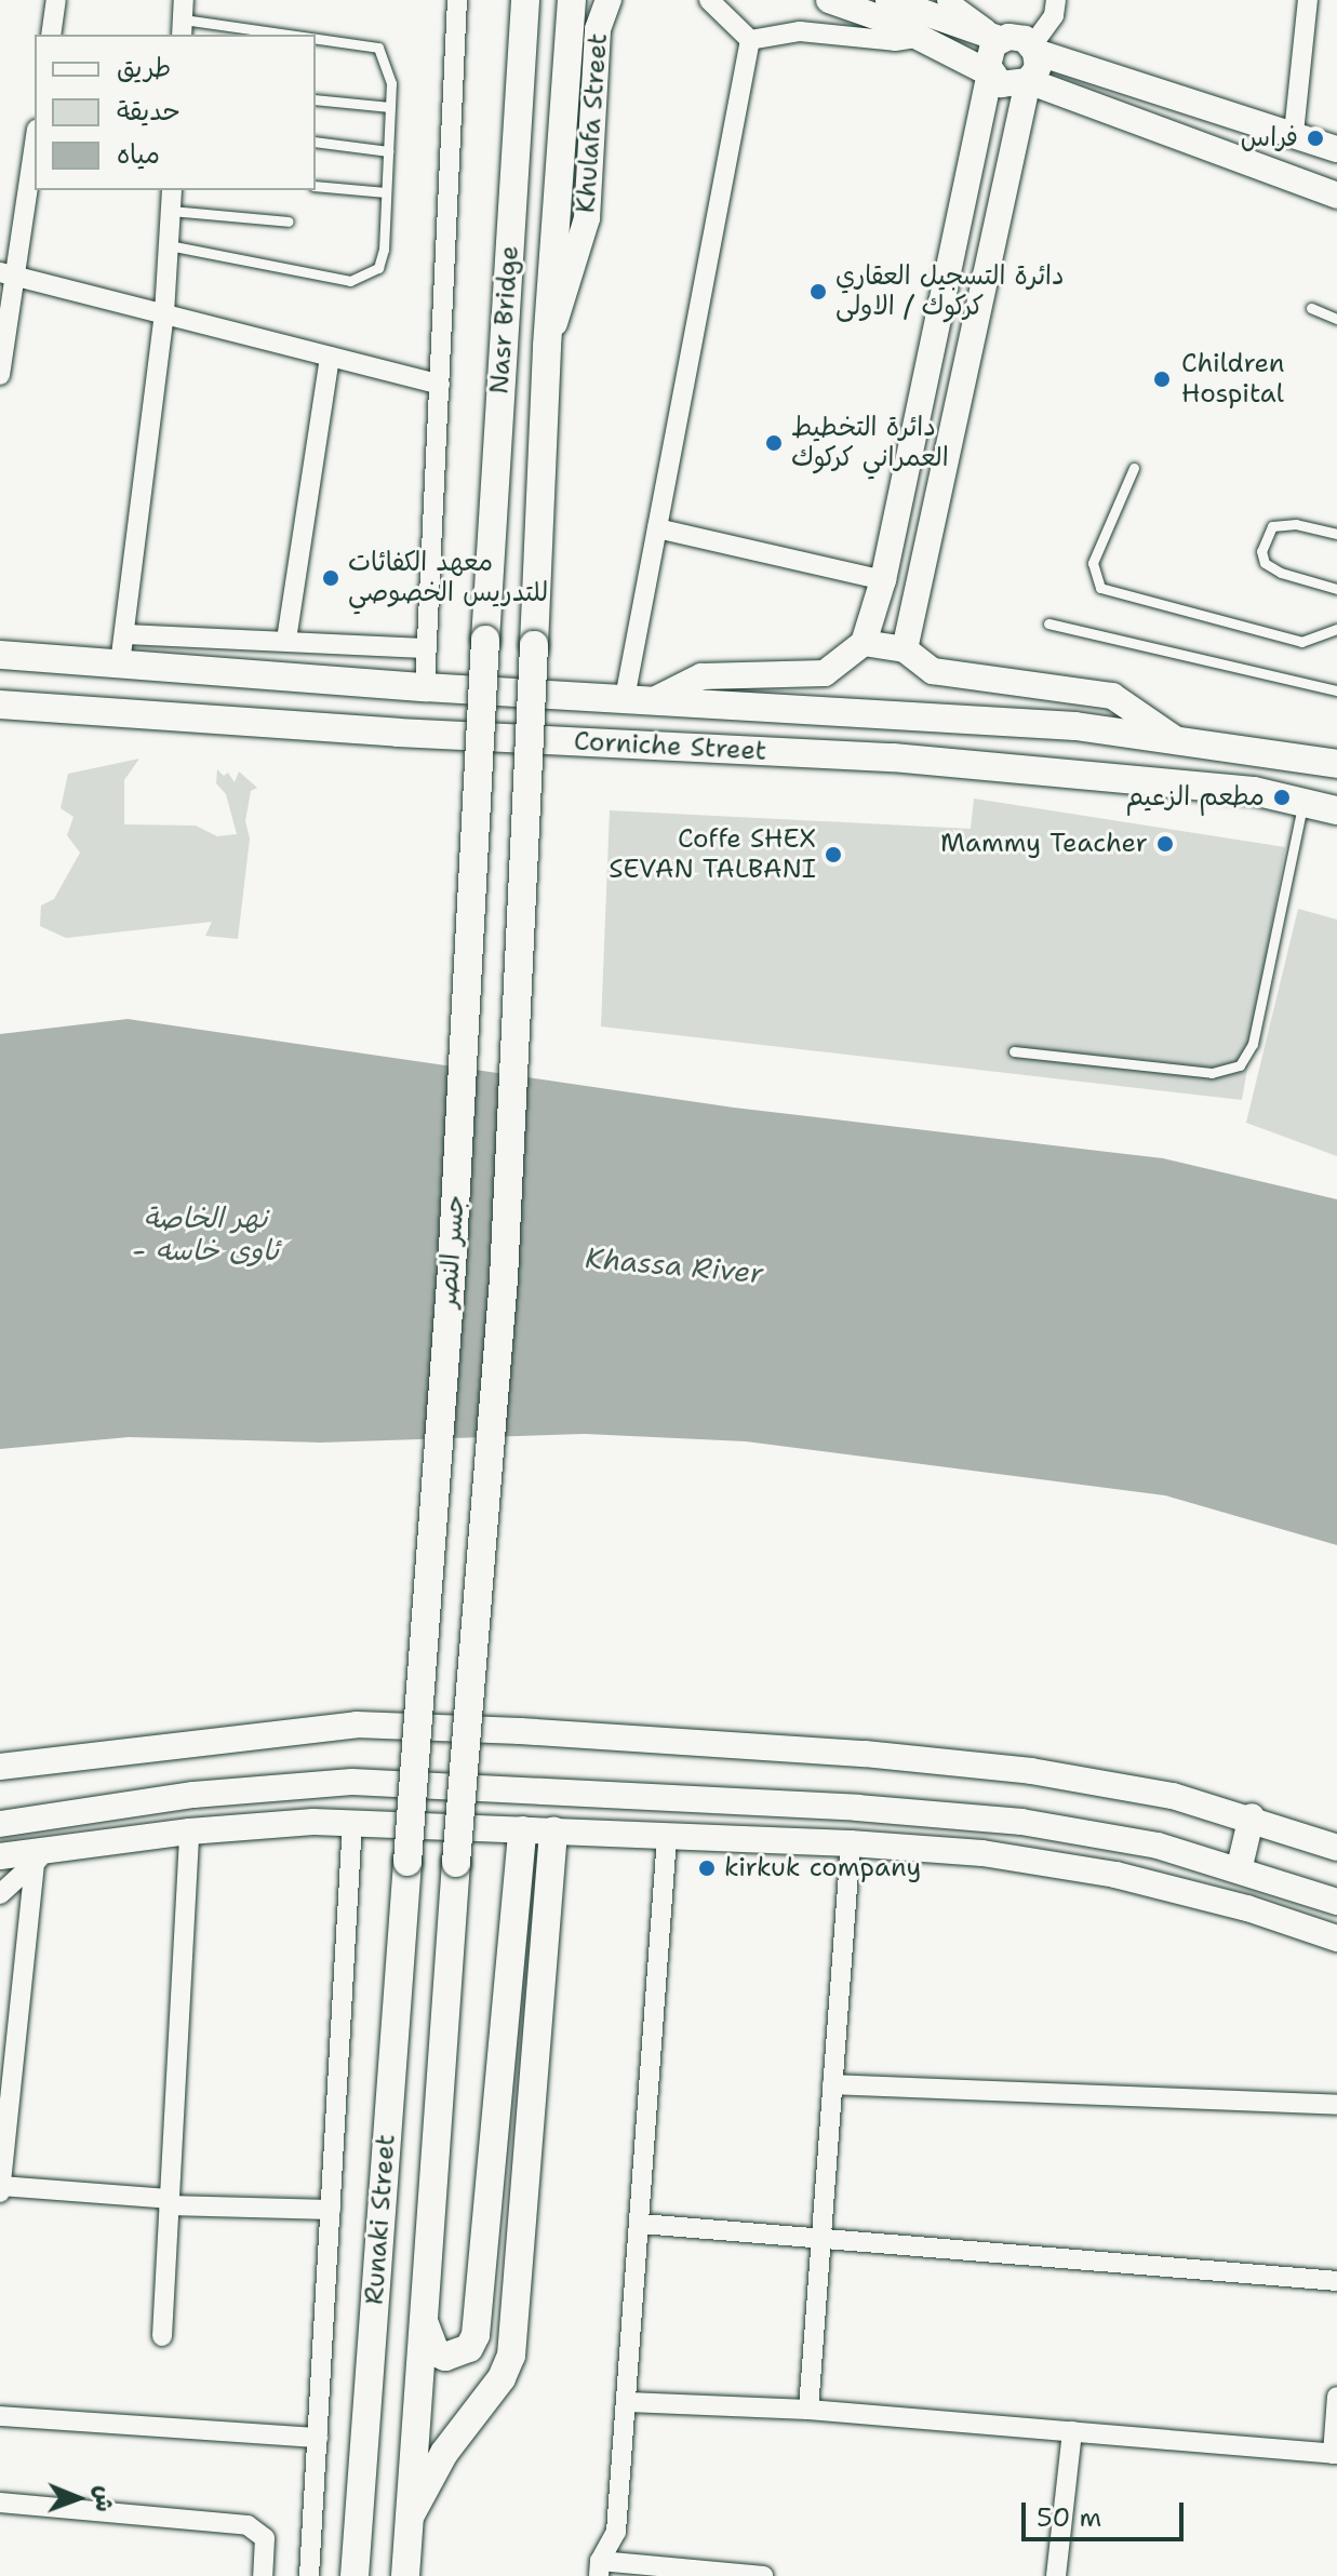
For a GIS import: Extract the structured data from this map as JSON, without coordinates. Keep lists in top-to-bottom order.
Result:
{
  "streets": {
    "main road": [
      "Nasr Bridge",
      "Corniche Street",
      "جسر النصر",
      "Runaki Street"
    ],
    "street": ["Khulafa Street"]
  },
  "crossings": [
    ["Khulafa Street", "جسر النصر"],
    ["Nasr Bridge", "جسر النصر"],
    ["جسر النصر", "Runaki Street"]
  ],
  "water": ["نهر الخاصة - ئاوی خاسە", "Khassa River"],
  "places": [
    "فراس",
    "دائرة التسجيل العقاري كركوك / الاولى",
    "Children Hospital",
    "دائرة التخطيط العمراني كركوك",
    "معهد الكفائات للتدريس الخصوصي",
    "مطعم الزعيم",
    "Mammy Teacher",
    "Coffe SHEX SEVAN TALBANI",
    "kirkuk company"
  ],
  "legend": ["طريق", "حديقة", "مياه"],
  "scale_bar": "50 m",
  "north": "right"
}
